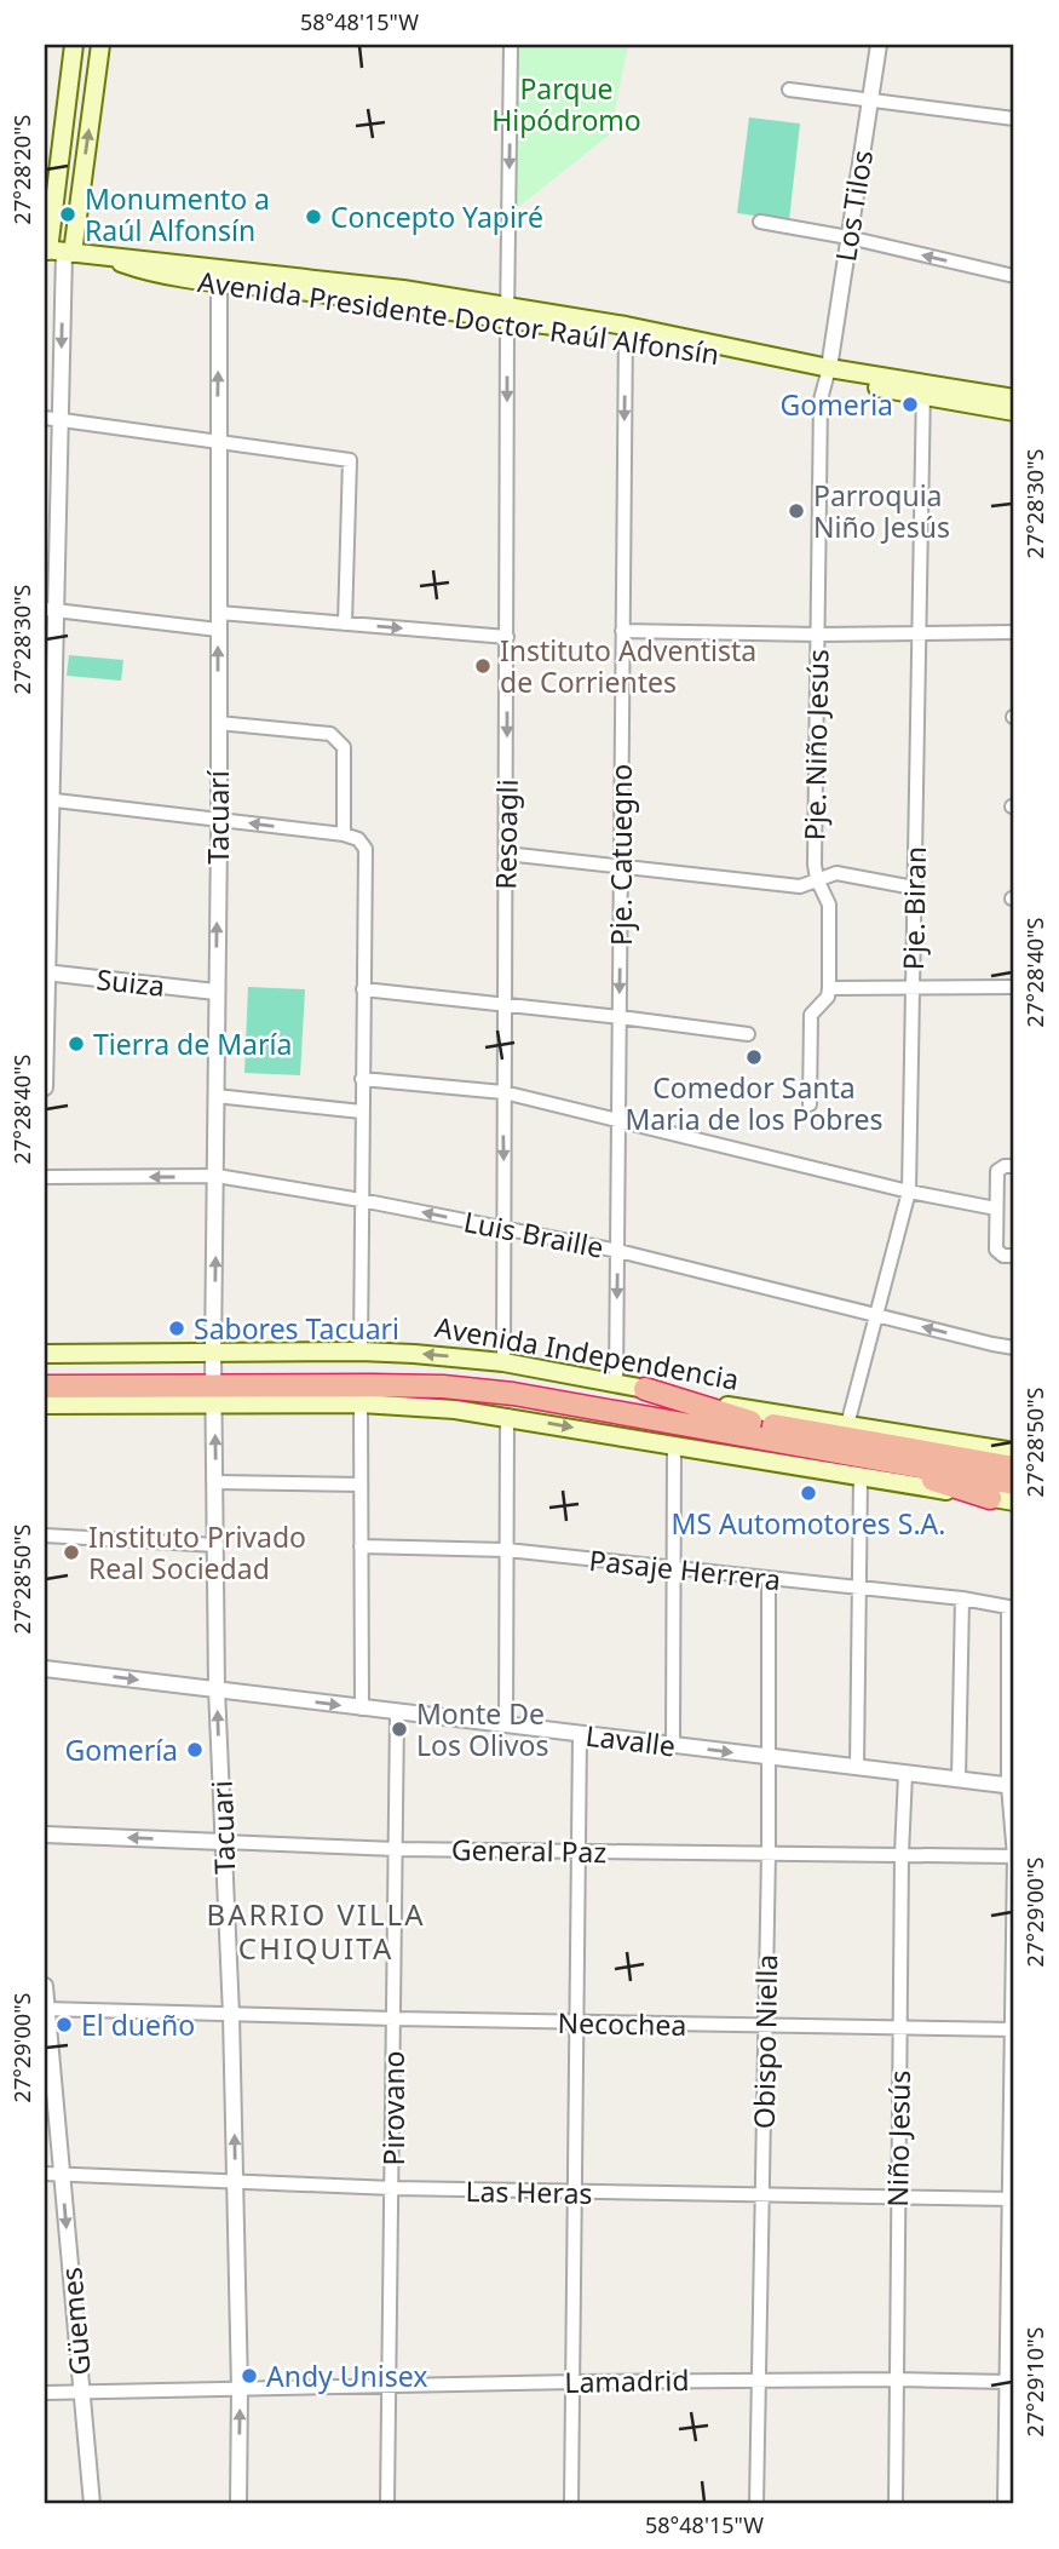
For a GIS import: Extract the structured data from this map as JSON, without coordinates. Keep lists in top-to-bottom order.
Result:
{
  "streets": {
    "highway": ["Avenida Independencia"],
    "main road": ["Avenida Presidente Doctor Raúl Alfonsín"],
    "street": [
      "Los Tilos",
      "Pje. Niño Jesús",
      "Tacuarí",
      "Resoagli",
      "Pje. Catuegno",
      "Pje. Biran",
      "Suiza",
      "Luis Braille",
      "Pasaje Herrera",
      "Lavalle",
      "Tacuari",
      "General Paz",
      "Necochea",
      "Obispo Niella",
      "Pirovano",
      "Niño Jesús",
      "Las Heras",
      "Güemes",
      "Lamadrid"
    ]
  },
  "crossings": [
    ["Los Tilos", "Avenida Presidente Doctor Raúl Alfonsín"],
    ["Los Tilos", "Pje. Niño Jesús"],
    ["Avenida Presidente Doctor Raúl Alfonsín", "Pje. Niño Jesús"],
    ["Avenida Presidente Doctor Raúl Alfonsín", "Tacuarí"],
    ["Avenida Presidente Doctor Raúl Alfonsín", "Resoagli"],
    ["Avenida Presidente Doctor Raúl Alfonsín", "Pje. Catuegno"],
    ["Avenida Presidente Doctor Raúl Alfonsín", "Pje. Biran"],
    ["Tacuarí", "Suiza"],
    ["Tacuarí", "Luis Braille"],
    ["Tacuarí", "Avenida Independencia"],
    ["Tacuarí", "Tacuari"],
    ["Resoagli", "Luis Braille"],
    ["Resoagli", "Avenida Independencia"],
    ["Pje. Catuegno", "Luis Braille"],
    ["Pje. Catuegno", "Avenida Independencia"],
    ["Pje. Biran", "Luis Braille"],
    ["Pje. Biran", "Avenida Independencia"],
    ["Avenida Independencia", "Tacuari"],
    ["Pasaje Herrera", "Lavalle"],
    ["Pasaje Herrera", "Obispo Niella"],
    ["Lavalle", "Tacuari"],
    ["Lavalle", "Obispo Niella"],
    ["Lavalle", "Pirovano"],
    ["Lavalle", "Niño Jesús"],
    ["Tacuari", "General Paz"],
    ["Tacuari", "Necochea"],
    ["Tacuari", "Las Heras"],
    ["Tacuari", "Lamadrid"],
    ["General Paz", "Obispo Niella"],
    ["General Paz", "Pirovano"],
    ["General Paz", "Niño Jesús"],
    ["Necochea", "Obispo Niella"],
    ["Necochea", "Pirovano"],
    ["Necochea", "Niño Jesús"],
    ["Necochea", "Güemes"],
    ["Obispo Niella", "Las Heras"],
    ["Obispo Niella", "Lamadrid"],
    ["Pirovano", "Las Heras"],
    ["Pirovano", "Lamadrid"],
    ["Niño Jesús", "Las Heras"],
    ["Niño Jesús", "Lamadrid"],
    ["Las Heras", "Güemes"],
    ["Güemes", "Lamadrid"]
  ],
  "one_way": [
    "Tacuarí",
    "Resoagli",
    "Pje. Catuegno",
    "Luis Braille",
    "Lavalle",
    "Tacuari",
    "Güemes"
  ],
  "districts": ["BARRIO VILLA CHIQUITA"],
  "parks": ["Parque Hipódromo"],
  "places": [
    "Monumento a Raúl Alfonsín",
    "Concepto Yapiré",
    "Gomeria",
    "Parroquia Niño Jesús",
    "Instituto Adventista de Corrientes",
    "Tierra de María",
    "Comedor Santa Maria de los Pobres",
    "Sabores Tacuari",
    "MS Automotores S.A.",
    "Instituto Privado Real Sociedad",
    "Monte De Los Olivos",
    "Gomería",
    "El dueño",
    "Andy Unisex"
  ],
  "coordinates": [
    "58°48'15\"W",
    "27°28'20\"S",
    "27°28'30\"S",
    "27°28'40\"S",
    "27°28'50\"S",
    "27°29'00\"S",
    "27°29'10\"S"
  ]
}
